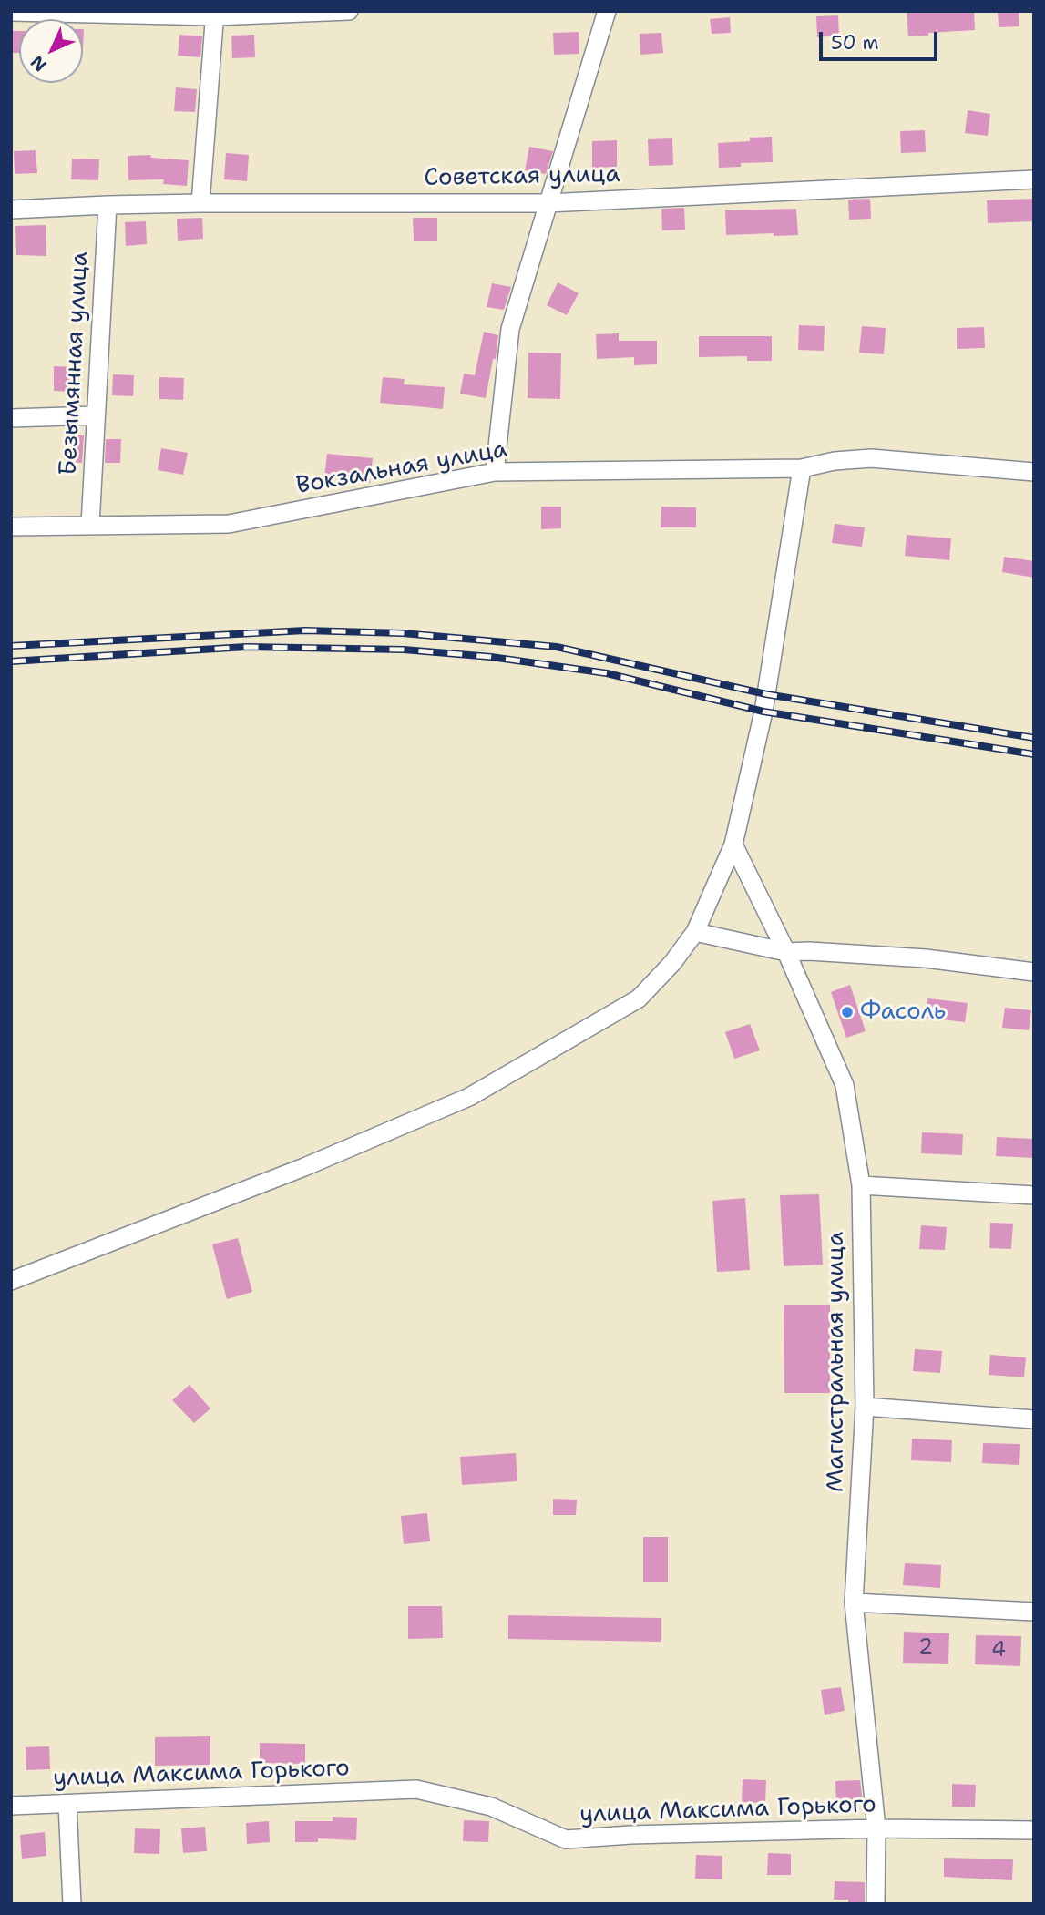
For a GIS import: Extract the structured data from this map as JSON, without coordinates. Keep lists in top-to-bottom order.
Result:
{
  "streets": {
    "street": [
      "Советская улица",
      "Безымянная улица",
      "Вокзальная улица",
      "Магистральная улица",
      "улица Максима Горького"
    ]
  },
  "crossings": [
    ["Советская улица", "Безымянная улица"],
    ["Безымянная улица", "Вокзальная улица"],
    ["Магистральная улица", "улица Максима Горького"]
  ],
  "places": ["Фасоль"],
  "house_numbers": ["2", "4"],
  "scale_bar": "50 m",
  "north": "bottom left"
}
